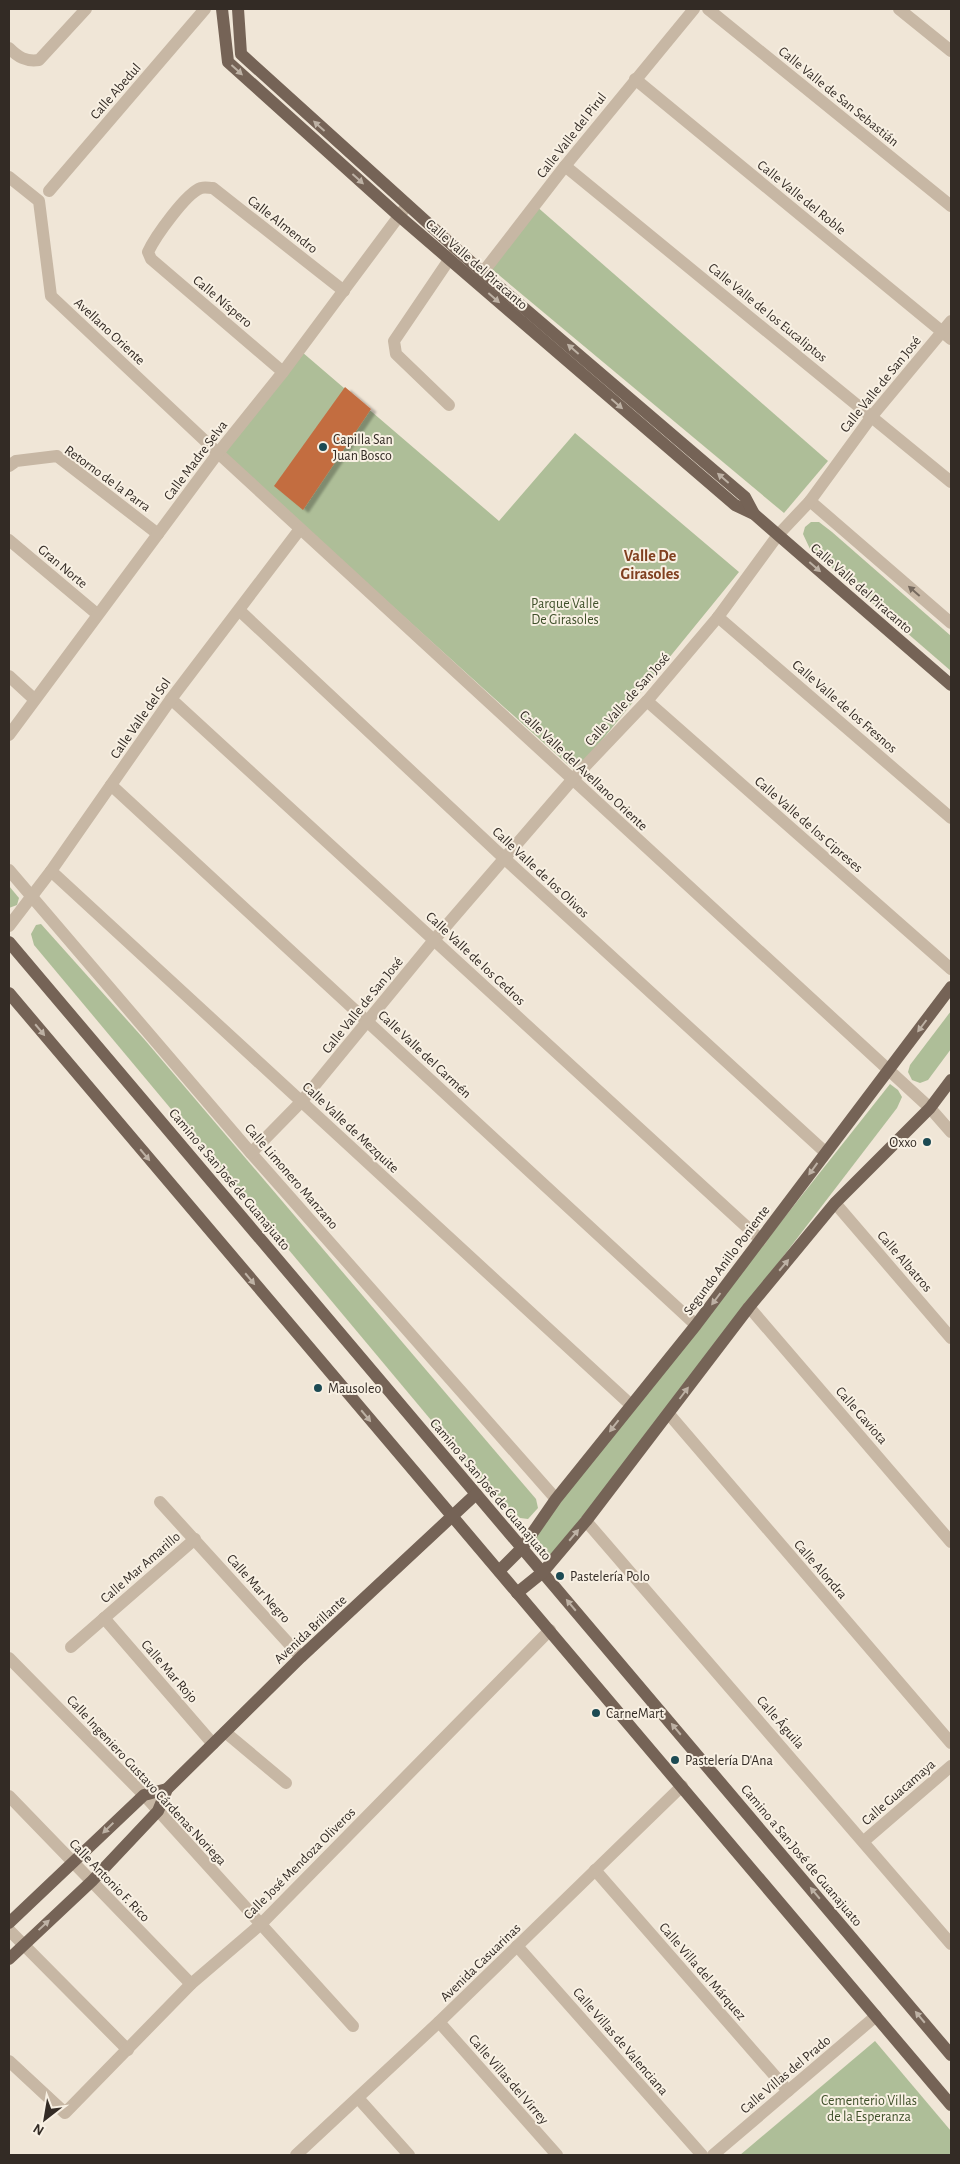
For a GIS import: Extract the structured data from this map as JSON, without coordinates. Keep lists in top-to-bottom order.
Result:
{
  "streets": {
    "main road": [
      "Calle Valle del Piracanto",
      "Camino a San José de Guanajuato",
      "Segundo Anillo Poniente",
      "Avenida Brillante"
    ],
    "street": [
      "Calle Abedul",
      "Calle Valle de San Sebastián",
      "Calle Valle del Pirul",
      "Calle Valle del Roble",
      "Calle Almendro",
      "Calle Níspero",
      "Calle Valle de los Eucaliptos",
      "Avellano Oriente",
      "Calle Valle de San José",
      "Calle Madre Selva",
      "Retorno de la Parra",
      "Gran Norte",
      "Calle Valle de los Fresnos",
      "Calle Valle del Sol",
      "Calle Valle del Avellano Oriente",
      "Calle Valle de los Cipreses",
      "Calle Valle de los Olivos",
      "Calle Valle de los Cedros",
      "Calle Valle del Carmén",
      "Calle Valle de Mezquite",
      "Calle Limonero Manzano",
      "Calle Albatros",
      "Calle Gaviota",
      "Calle Mar Amarillo",
      "Calle Alondra",
      "Calle Mar Negro",
      "Calle Mar Rojo",
      "Calle Águila",
      "Calle Ingeniero Gustavo Cárdenas Noriega",
      "Calle Guacamaya",
      "Calle José Mendoza Oliveros",
      "Calle Antonio F. Rico",
      "Avenida Casuarinas",
      "Calle Villa del Márquez",
      "Calle Villas de Valenciana",
      "Calle Villas del Prado",
      "Calle Villas del Virrey"
    ]
  },
  "crossings": [
    ["Calle Valle del Pirul", "Calle Valle del Roble"],
    ["Calle Valle del Pirul", "Calle Valle del Piracanto"],
    ["Calle Valle del Pirul", "Calle Valle de los Eucaliptos"],
    ["Calle Valle del Roble", "Calle Valle de San José"],
    ["Calle Almendro", "Calle Níspero"],
    ["Calle Almendro", "Calle Madre Selva"],
    ["Calle Valle del Piracanto", "Calle Valle de San José"],
    ["Calle Valle del Piracanto", "Calle Madre Selva"],
    ["Calle Níspero", "Calle Madre Selva"],
    ["Calle Valle de los Eucaliptos", "Calle Valle de San José"],
    ["Avellano Oriente", "Calle Madre Selva"],
    ["Avellano Oriente", "Calle Valle del Avellano Oriente"],
    ["Calle Valle de San José", "Calle Valle de los Fresnos"],
    ["Calle Valle de San José", "Calle Valle del Avellano Oriente"],
    ["Calle Valle de San José", "Calle Valle de los Cipreses"],
    ["Calle Valle de San José", "Calle Valle de los Olivos"],
    ["Calle Valle de San José", "Calle Valle de los Cedros"],
    ["Calle Valle de San José", "Calle Valle del Carmén"],
    ["Calle Valle de San José", "Calle Valle de Mezquite"],
    ["Calle Valle de San José", "Calle Limonero Manzano"],
    ["Calle Madre Selva", "Retorno de la Parra"],
    ["Calle Madre Selva", "Gran Norte"],
    ["Calle Madre Selva", "Calle Valle del Avellano Oriente"],
    ["Calle Valle del Sol", "Calle Valle del Avellano Oriente"],
    ["Calle Valle del Sol", "Calle Valle de los Olivos"],
    ["Calle Valle del Sol", "Calle Valle de los Cedros"],
    ["Calle Valle del Sol", "Calle Valle del Carmén"],
    ["Calle Valle del Sol", "Calle Valle de Mezquite"],
    ["Calle Valle del Sol", "Calle Limonero Manzano"],
    ["Calle Valle del Avellano Oriente", "Segundo Anillo Poniente"],
    ["Calle Valle de los Olivos", "Segundo Anillo Poniente"],
    ["Calle Valle de los Cedros", "Segundo Anillo Poniente"],
    ["Calle Valle del Carmén", "Segundo Anillo Poniente"],
    ["Calle Valle de Mezquite", "Segundo Anillo Poniente"],
    ["Calle Limonero Manzano", "Segundo Anillo Poniente"],
    ["Camino a San José de Guanajuato", "Segundo Anillo Poniente"],
    ["Camino a San José de Guanajuato", "Avenida Brillante"],
    ["Calle Mar Amarillo", "Calle Mar Negro"],
    ["Calle Mar Amarillo", "Calle Mar Rojo"],
    ["Calle Mar Negro", "Avenida Brillante"],
    ["Avenida Brillante", "Calle Mar Rojo"],
    ["Avenida Brillante", "Calle Ingeniero Gustavo Cárdenas Noriega"],
    ["Avenida Brillante", "Calle Antonio F. Rico"],
    ["Calle Águila", "Calle Guacamaya"],
    ["Calle Ingeniero Gustavo Cárdenas Noriega", "Calle José Mendoza Oliveros"],
    ["Calle José Mendoza Oliveros", "Calle Antonio F. Rico"],
    ["Avenida Casuarinas", "Calle Villa del Márquez"],
    ["Avenida Casuarinas", "Calle Villas de Valenciana"],
    ["Avenida Casuarinas", "Calle Villas del Virrey"],
    ["Calle Villa del Márquez", "Calle Villas del Prado"]
  ],
  "districts": ["Valle De Girasoles"],
  "parks": ["Parque Valle De Girasoles", "Cementerio Villas de la Esperanza"],
  "places": [
    "Capilla San Juan Bosco",
    "Oxxo",
    "Mausoleo",
    "Pastelería Polo",
    "CarneMart",
    "Pastelería D'Ana"
  ],
  "north": "bottom left"
}
